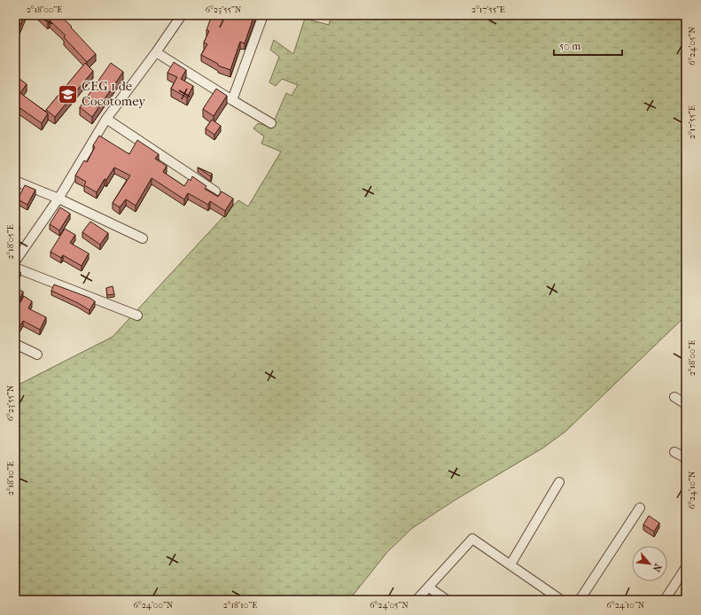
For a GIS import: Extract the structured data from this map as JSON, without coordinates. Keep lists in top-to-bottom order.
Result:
{
  "places": {
    "school or university": ["CEG 1 de Cocotomey"]
  },
  "scale_bar": "50 m",
  "north": "bottom right",
  "coordinates": [
    "2°18'00\"E",
    "6°23'55\"N",
    "2°17'55\"E",
    "6°24'05\"N",
    "2°18'05\"E",
    "2°18'10\"E",
    "6°24'10\"N",
    "6°24'00\"N"
  ]
}
